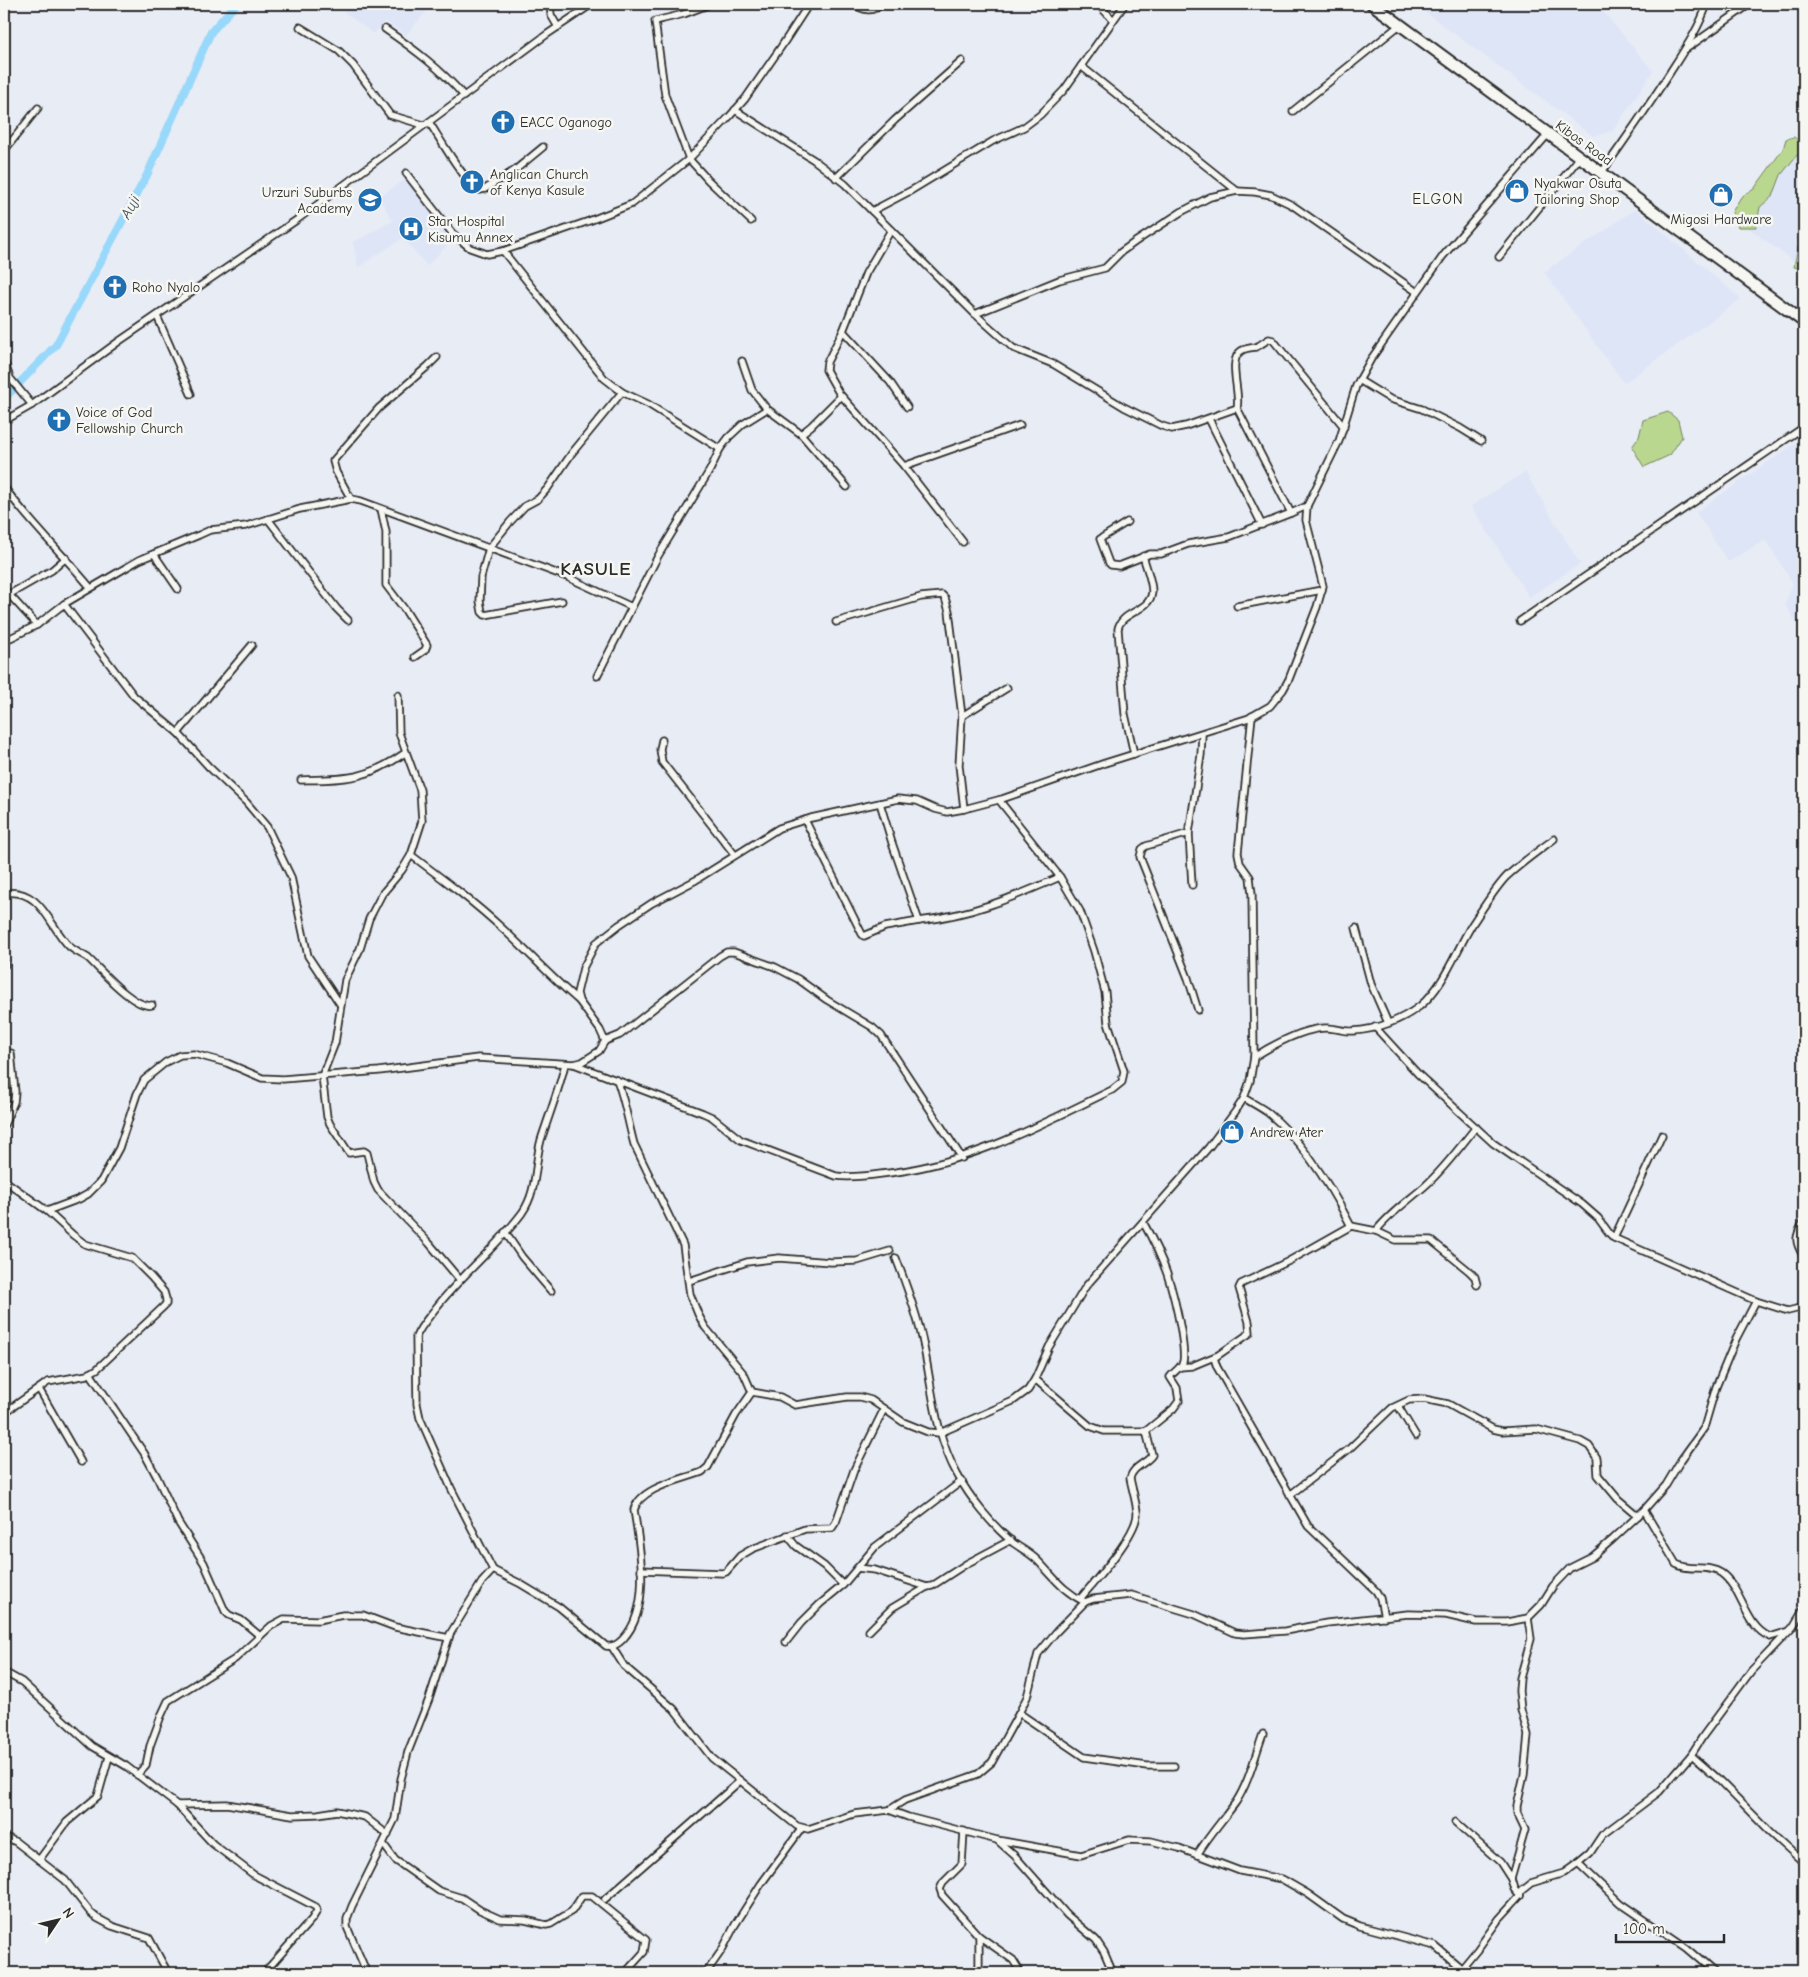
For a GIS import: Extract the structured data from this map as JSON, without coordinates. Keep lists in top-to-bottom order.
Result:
{
  "streets": {
    "main road": ["Kibos Road"]
  },
  "districts": ["ELGON", "KASULE"],
  "water": ["Auji"],
  "places": {
    "church": [
      "EACC Oganogo",
      "Anglican Church of Kenya Kasule",
      "Roho Nyalo",
      "Voice of God Fellowship Church"
    ],
    "shop": ["Nyakwar Osuta Tailoring Shop", "Migosi Hardware", "Andrew Ater"],
    "school or university": ["Urzuri Suburbs Academy"],
    "hospital": ["Star Hospital Kisumu Annex"]
  },
  "scale_bar": "100 m",
  "north": "top right"
}
